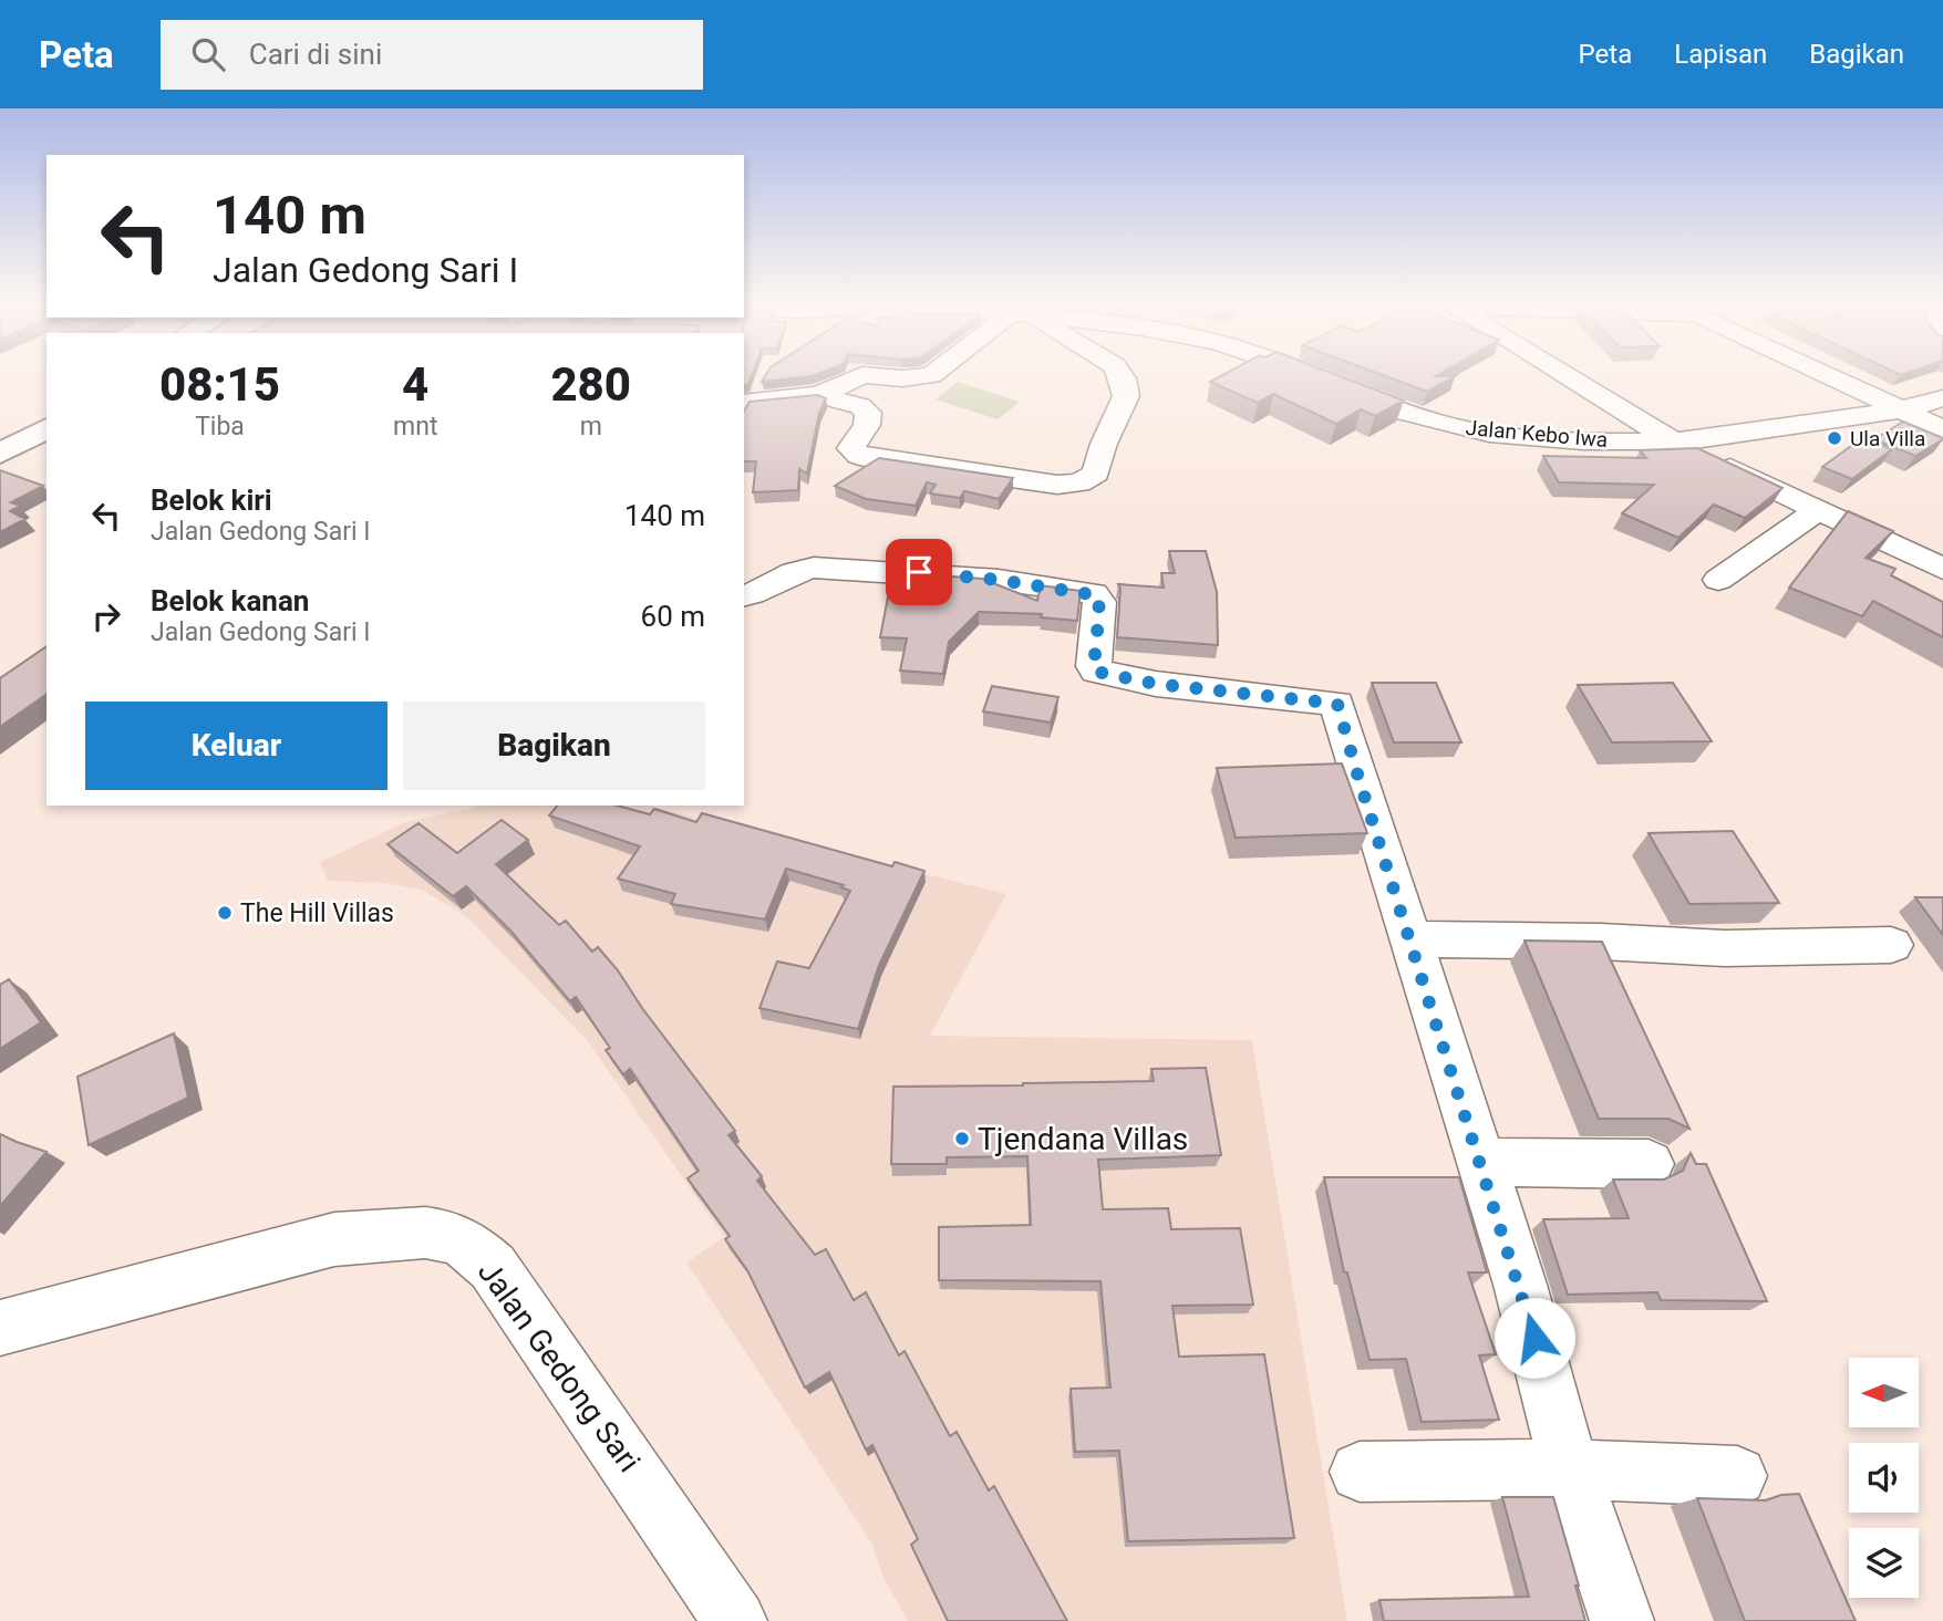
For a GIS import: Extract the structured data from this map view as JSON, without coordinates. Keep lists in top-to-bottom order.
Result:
{
  "streets": {
    "street": ["Jalan Kebo Iwa", "Jalan Gedong Sari"]
  },
  "places": ["Ula Villa", "The Hill Villas", "Tjendana Villas"],
  "north": "left",
  "page": {
    "header": "Peta",
    "search": "Cari di sini",
    "nav": ["Peta", "Lapisan", "Bagikan"],
    "turn": ["140 m", "Jalan Gedong Sari I"],
    "eta": [
      "08:15",
      "Tiba",
      "4",
      "mnt",
      "280",
      "m"
    ],
    "list": [
      {
        "name": "Belok kiri",
        "note": "Jalan Gedong Sari I",
        "value": "140 m"
      },
      {
        "name": "Belok kanan",
        "note": "Jalan Gedong Sari I",
        "value": "60 m"
      }
    ],
    "buttons": ["Keluar", "Bagikan"]
  }
}
